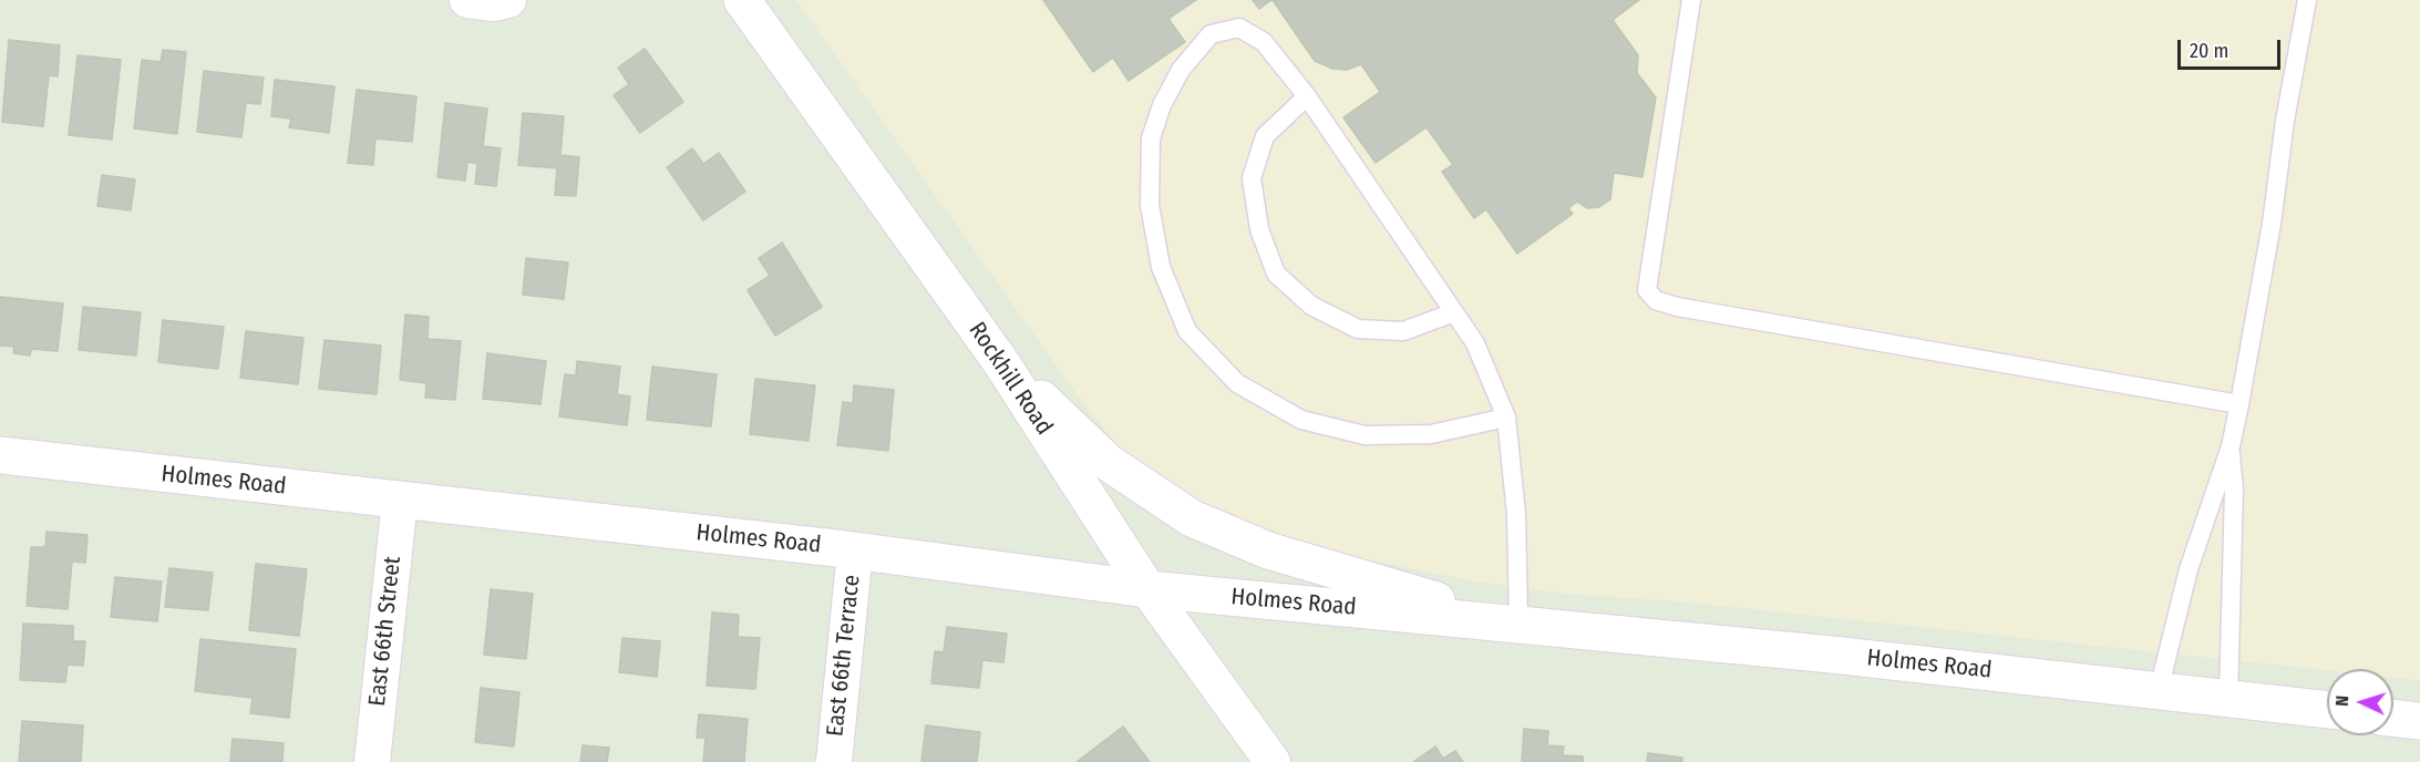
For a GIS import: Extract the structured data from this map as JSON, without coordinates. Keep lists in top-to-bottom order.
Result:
{
  "streets": {
    "main road": ["Rockhill Road", "Holmes Road"],
    "street": ["East 66th Street", "East 66th Terrace"]
  },
  "crossings": [
    ["Rockhill Road", "Holmes Road"],
    ["Holmes Road", "East 66th Street"],
    ["Holmes Road", "East 66th Terrace"]
  ],
  "scale_bar": "20 m",
  "north": "left"
}
